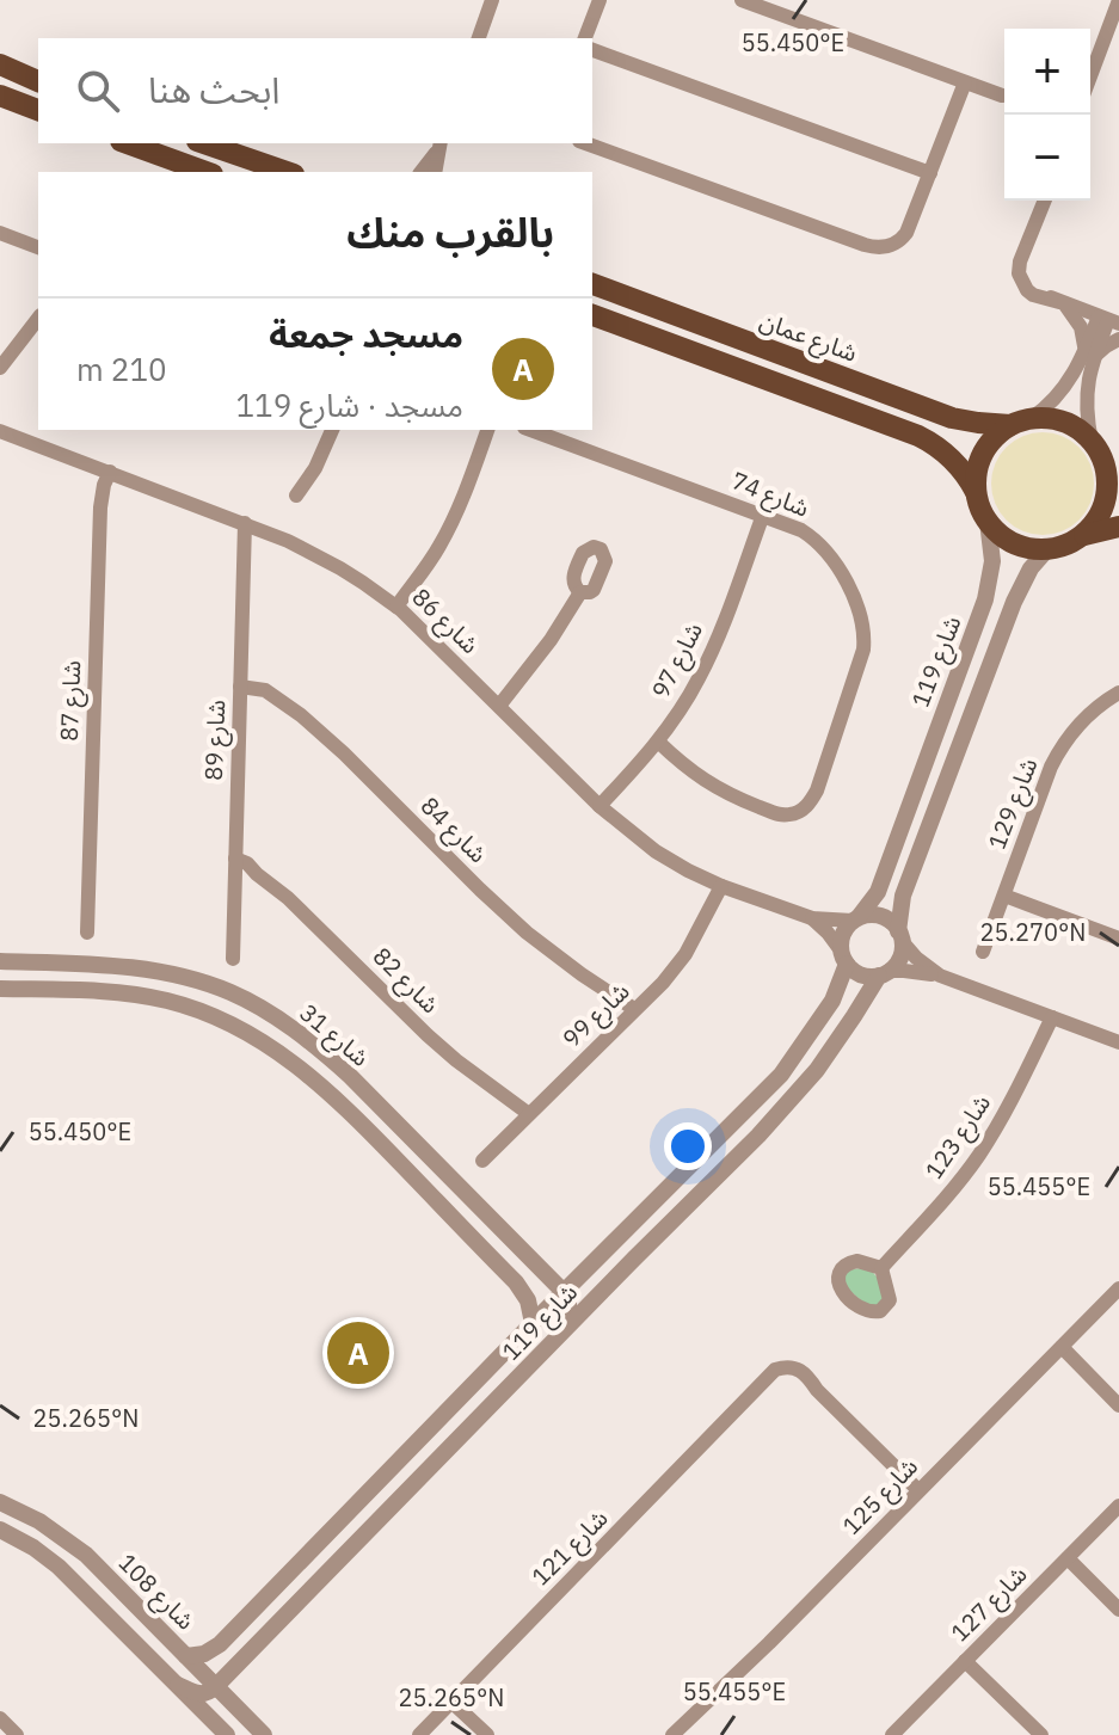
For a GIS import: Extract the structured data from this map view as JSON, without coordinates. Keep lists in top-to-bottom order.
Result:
{
  "streets": {
    "main road": ["شارع عمان"],
    "street": [
      "شارع 74",
      "شارع 86",
      "شارع 97",
      "شارع 119",
      "شارع 87",
      "شارع 89",
      "شارع 129",
      "شارع 84",
      "شارع 82",
      "شارع 99",
      "شارع 31",
      "شارع 123",
      "شارع 125",
      "شارع 121",
      "شارع 108",
      "شارع 127"
    ]
  },
  "crossings": [
    ["شارع عمان", "شارع 119"],
    ["شارع 74", "شارع 97"],
    ["شارع 86", "شارع 97"],
    ["شارع 86", "شارع 119"],
    ["شارع 86", "شارع 87"],
    ["شارع 86", "شارع 89"],
    ["شارع 86", "شارع 99"],
    ["شارع 119", "شارع 31"],
    ["شارع 119", "شارع 108"],
    ["شارع 89", "شارع 84"],
    ["شارع 89", "شارع 82"],
    ["شارع 84", "شارع 99"],
    ["شارع 82", "شارع 99"],
    ["شارع 125", "شارع 121"]
  ],
  "page": {
    "map_buttons": ["+", "−"],
    "search": "ابحث هنا",
    "heading": "بالقرب منك",
    "list": [
      {
        "mark": "A",
        "name": "مسجد جمعة",
        "note": "مسجد · شارع 119",
        "value": "210 m"
      }
    ],
    "pins": "A"
  },
  "coordinates": [
    "55.450°E",
    "25.270°N",
    "55.455°E",
    "25.265°N"
  ]
}
